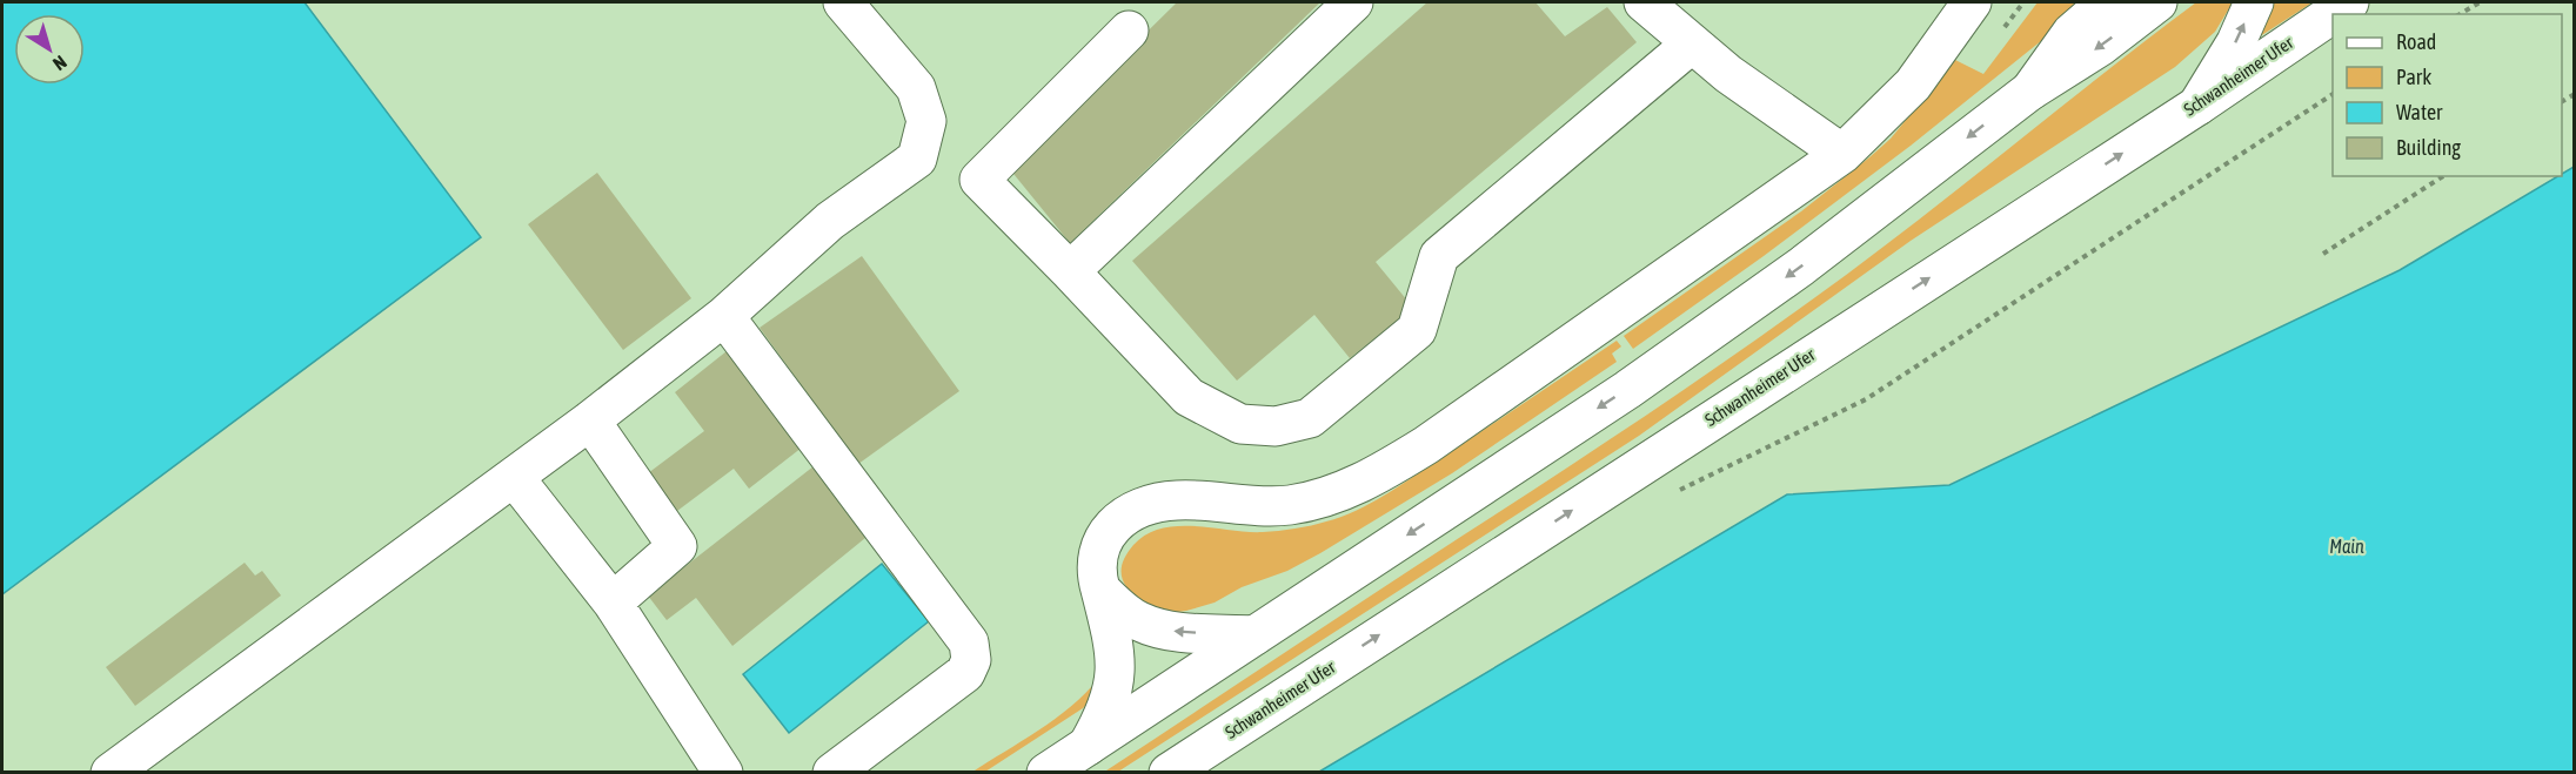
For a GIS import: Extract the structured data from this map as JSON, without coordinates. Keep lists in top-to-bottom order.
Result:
{
  "streets": {
    "main road": ["Schwanheimer Ufer"]
  },
  "water": ["Main"],
  "legend": [
    "Road",
    "Park",
    "Water",
    "Building"
  ],
  "north": "bottom right"
}
